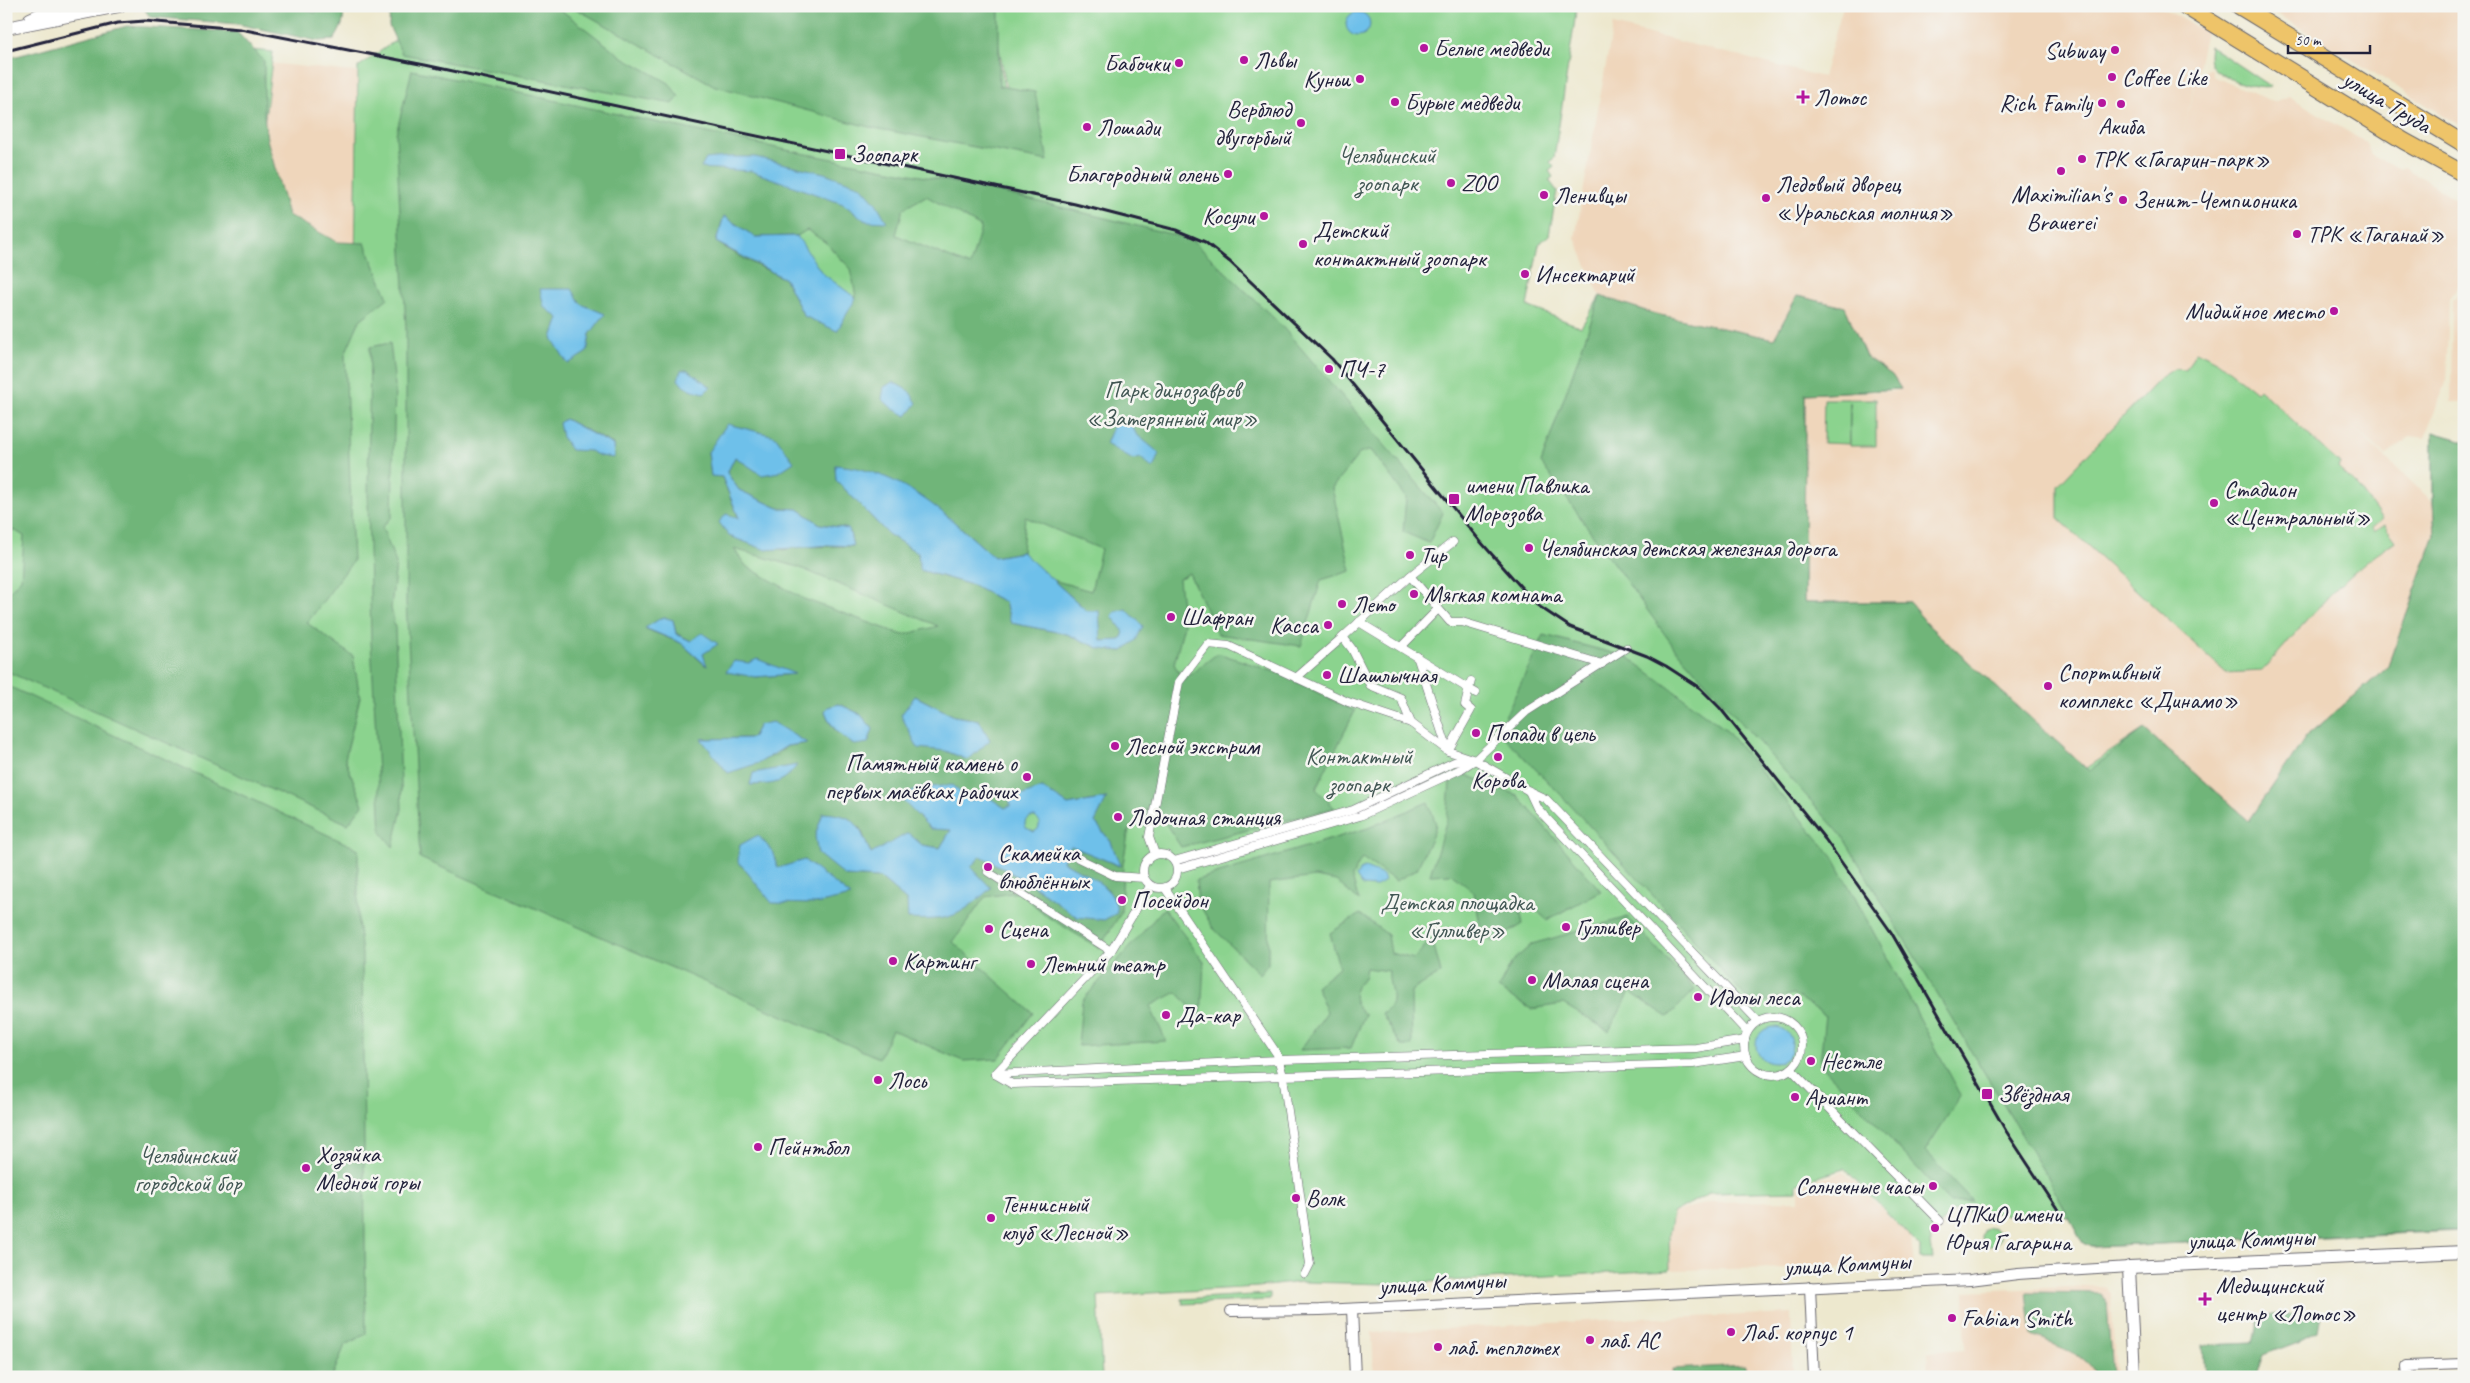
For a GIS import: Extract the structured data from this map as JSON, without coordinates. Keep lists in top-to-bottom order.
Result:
{
  "streets": {
    "main road": ["улица Труда"],
    "street": ["улица Коммуны"]
  },
  "parks": [
    "Челябинский зоопарк",
    "Парк динозавров «Затерянный мир»",
    "Контактный зоопарк",
    "Детская площадка «Гулливер»",
    "Челябинский городской бор"
  ],
  "places": {
    "other": [
      "Белые медведи",
      "Subway",
      "Львы",
      "Бабочки",
      "Coffee Like",
      "Куньи",
      "Бурые медведи",
      "Rich Family",
      "Акиба",
      "Верблюд двугорбый",
      "Лошади",
      "ТРК «Гагарин-парк»",
      "Maximilian's Brauerei",
      "Благородный олень",
      "ZOO",
      "Ленивцы",
      "Ледовый дворец «Уральская молния»",
      "Зенит-Чемпионика",
      "Косули",
      "ТРК «Таганай»",
      "Детский контактный зоопарк",
      "Инсектарий",
      "Мидийное место",
      "ПЧ-7",
      "Стадион «Центральный»",
      "Челябинская детская железная дорога",
      "Тир",
      "Мягкая комната",
      "Лето",
      "Шафран",
      "Касса",
      "Шашлычная",
      "Спортивный комплекс «Динамо»",
      "Попади в цель",
      "Лесной экстрим",
      "Корова",
      "Памятный камень о первых маёвках рабочих",
      "Лодочная станция",
      "Скамейка влюблённых",
      "Посейдон",
      "Гулливер",
      "Сцена",
      "Картинг",
      "Летний театр",
      "Малая сцена",
      "Идолы леса",
      "Да-кар",
      "Нестле",
      "Лось",
      "Ариант",
      "Пейнтбол",
      "Хозяйка Медной горы",
      "Солнечные часы",
      "Волк",
      "Теннисный клуб «Лесной»",
      "ЦПКиО имени Юрия Гагарина",
      "Fabian Smith",
      "Лаб. корпус 1",
      "лаб. АС",
      "лаб. теплотех"
    ],
    "health": ["Лотос", "Медицинский центр «Лотос»"],
    "transit": ["Зоопарк", "имени Павлика Морозова", "Звёздная"]
  },
  "scale_bar": "50 m"
}
